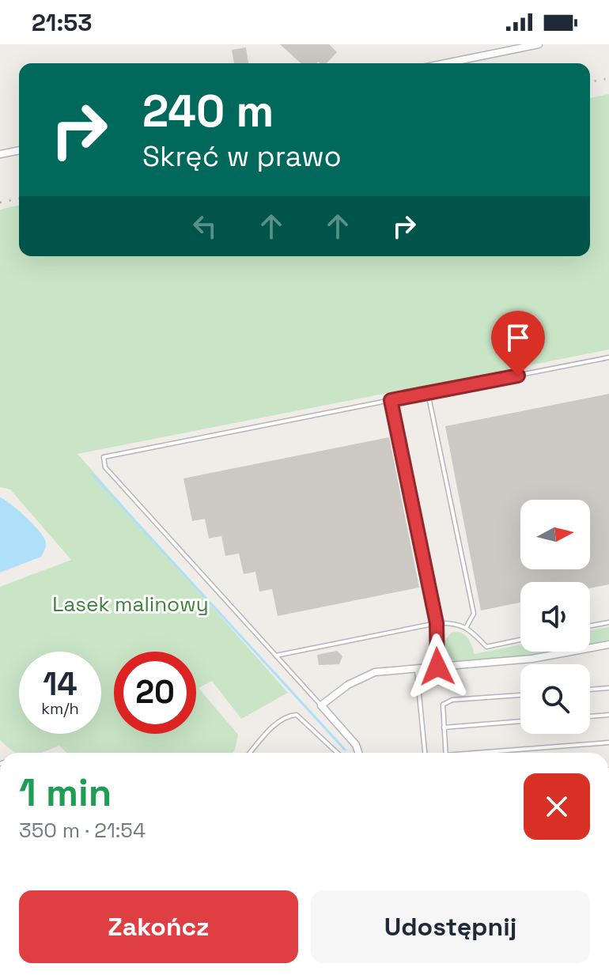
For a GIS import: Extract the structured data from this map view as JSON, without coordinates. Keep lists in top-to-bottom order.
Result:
{
  "parks": ["Lasek malinowy"],
  "north": "right",
  "page": {
    "status": "21:53",
    "turn": ["240 m", "Skręć w prawo"],
    "speed": "14 km/h",
    "limit": "20",
    "heading": ["1 min", "350 m · 21:54"],
    "buttons": ["Zakończ", "Udostępnij"]
  }
}
